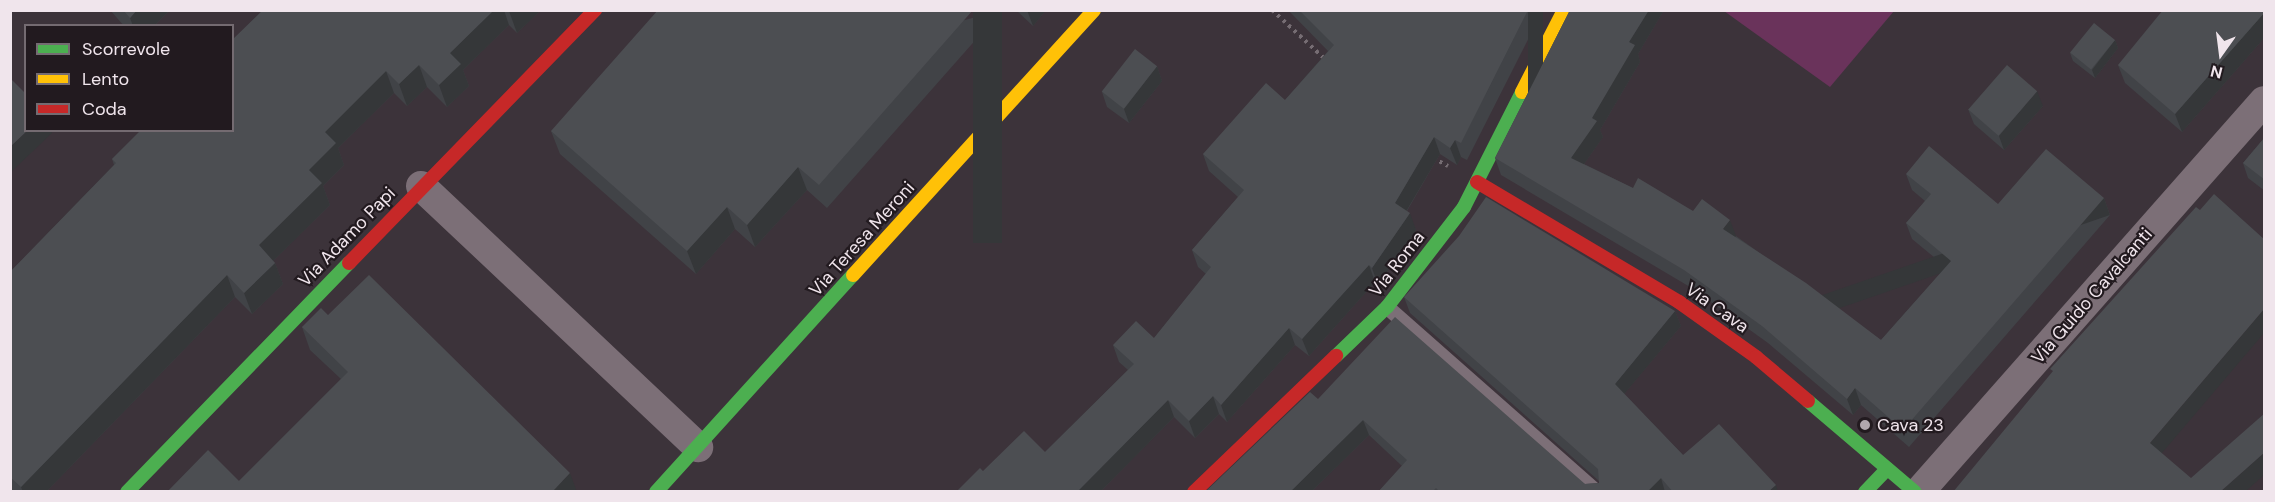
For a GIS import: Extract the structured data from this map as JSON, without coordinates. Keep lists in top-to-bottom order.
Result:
{
  "streets": {
    "street": [
      "Via Adamo Papi",
      "Via Teresa Meroni",
      "Via Roma",
      "Via Guido Cavalcanti",
      "Via Cava"
    ]
  },
  "crossings": [
    ["Via Roma", "Via Cava"],
    ["Via Guido Cavalcanti", "Via Cava"]
  ],
  "places": ["Cava 23"],
  "legend": ["Scorrevole", "Lento", "Coda"],
  "north": "bottom"
}
